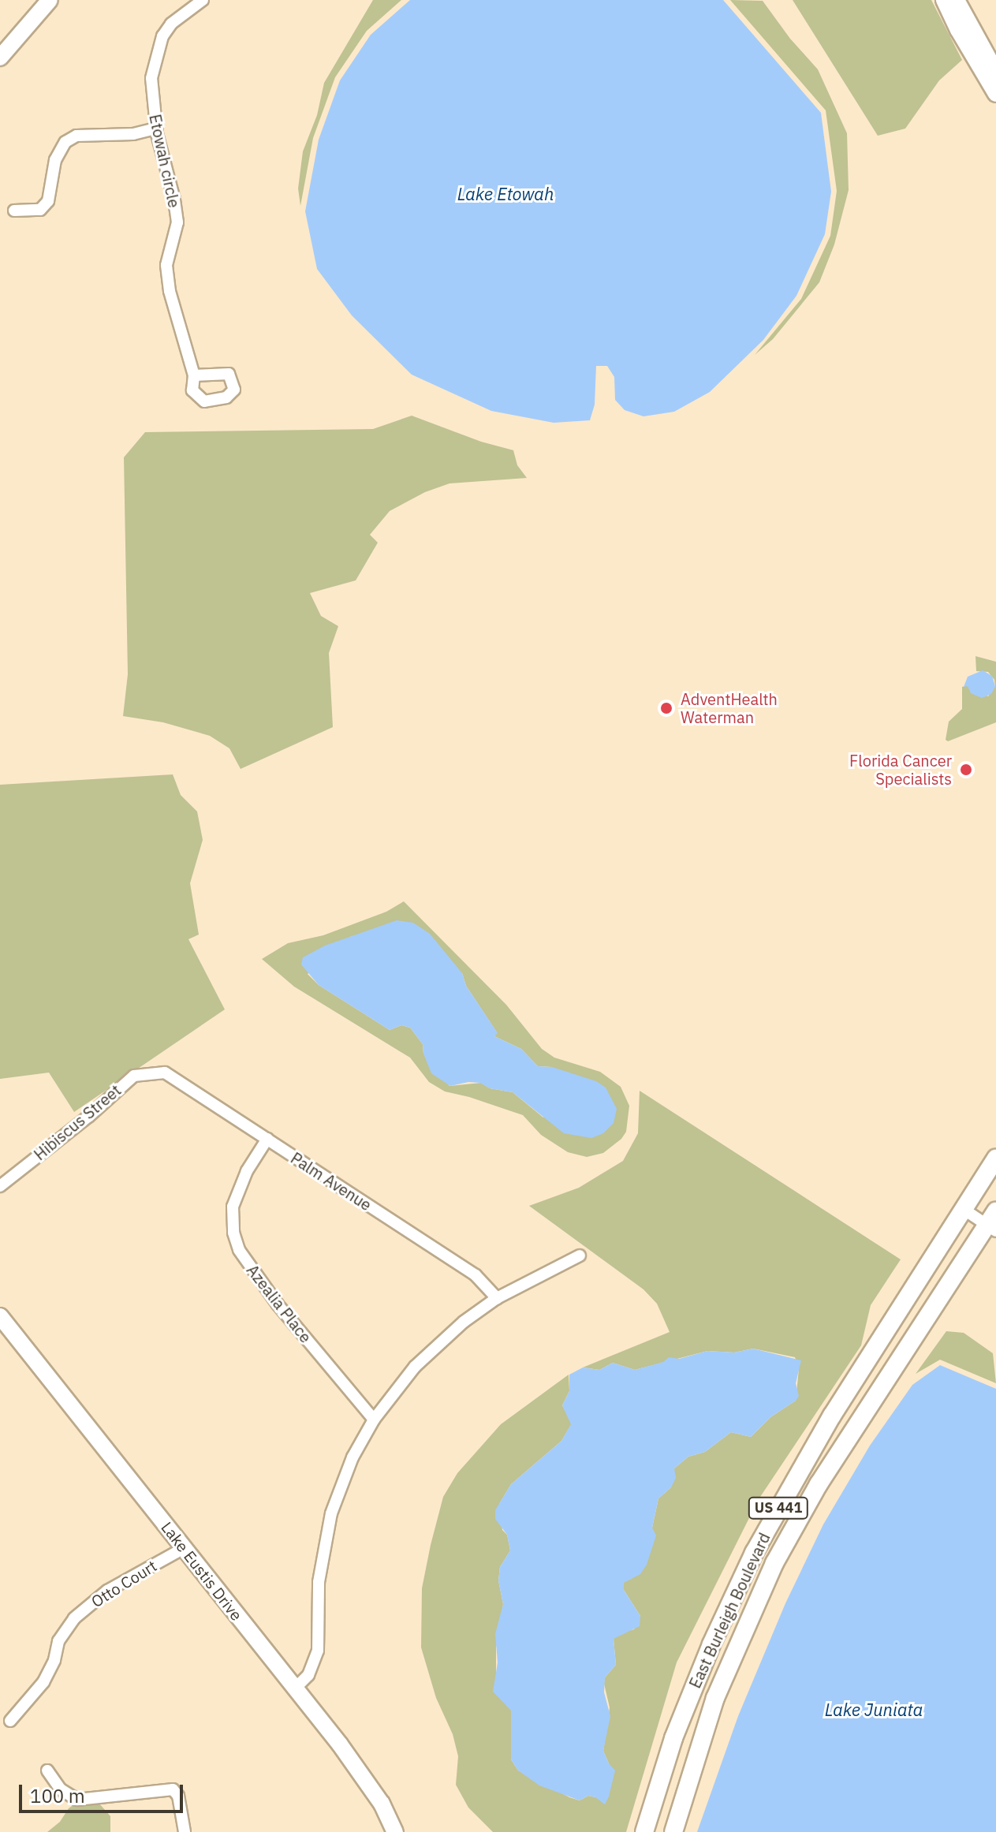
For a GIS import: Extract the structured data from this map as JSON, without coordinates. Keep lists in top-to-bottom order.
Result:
{
  "streets": {
    "main road": ["US 441", "East Burleigh Boulevard"],
    "street": [
      "Etowah circle",
      "Hibiscus Street",
      "Palm Avenue",
      "Azealia Place",
      "Lake Eustis Drive",
      "Otto Court"
    ]
  },
  "crossings": [
    ["Hibiscus Street", "Palm Avenue"],
    ["Palm Avenue", "Azealia Place"],
    ["US 441", "East Burleigh Boulevard"],
    ["Lake Eustis Drive", "Otto Court"]
  ],
  "water": ["Lake Etowah", "Lake Juniata"],
  "places": ["AdventHealth Waterman", "Florida Cancer Specialists"],
  "scale_bar": "100 m"
}
